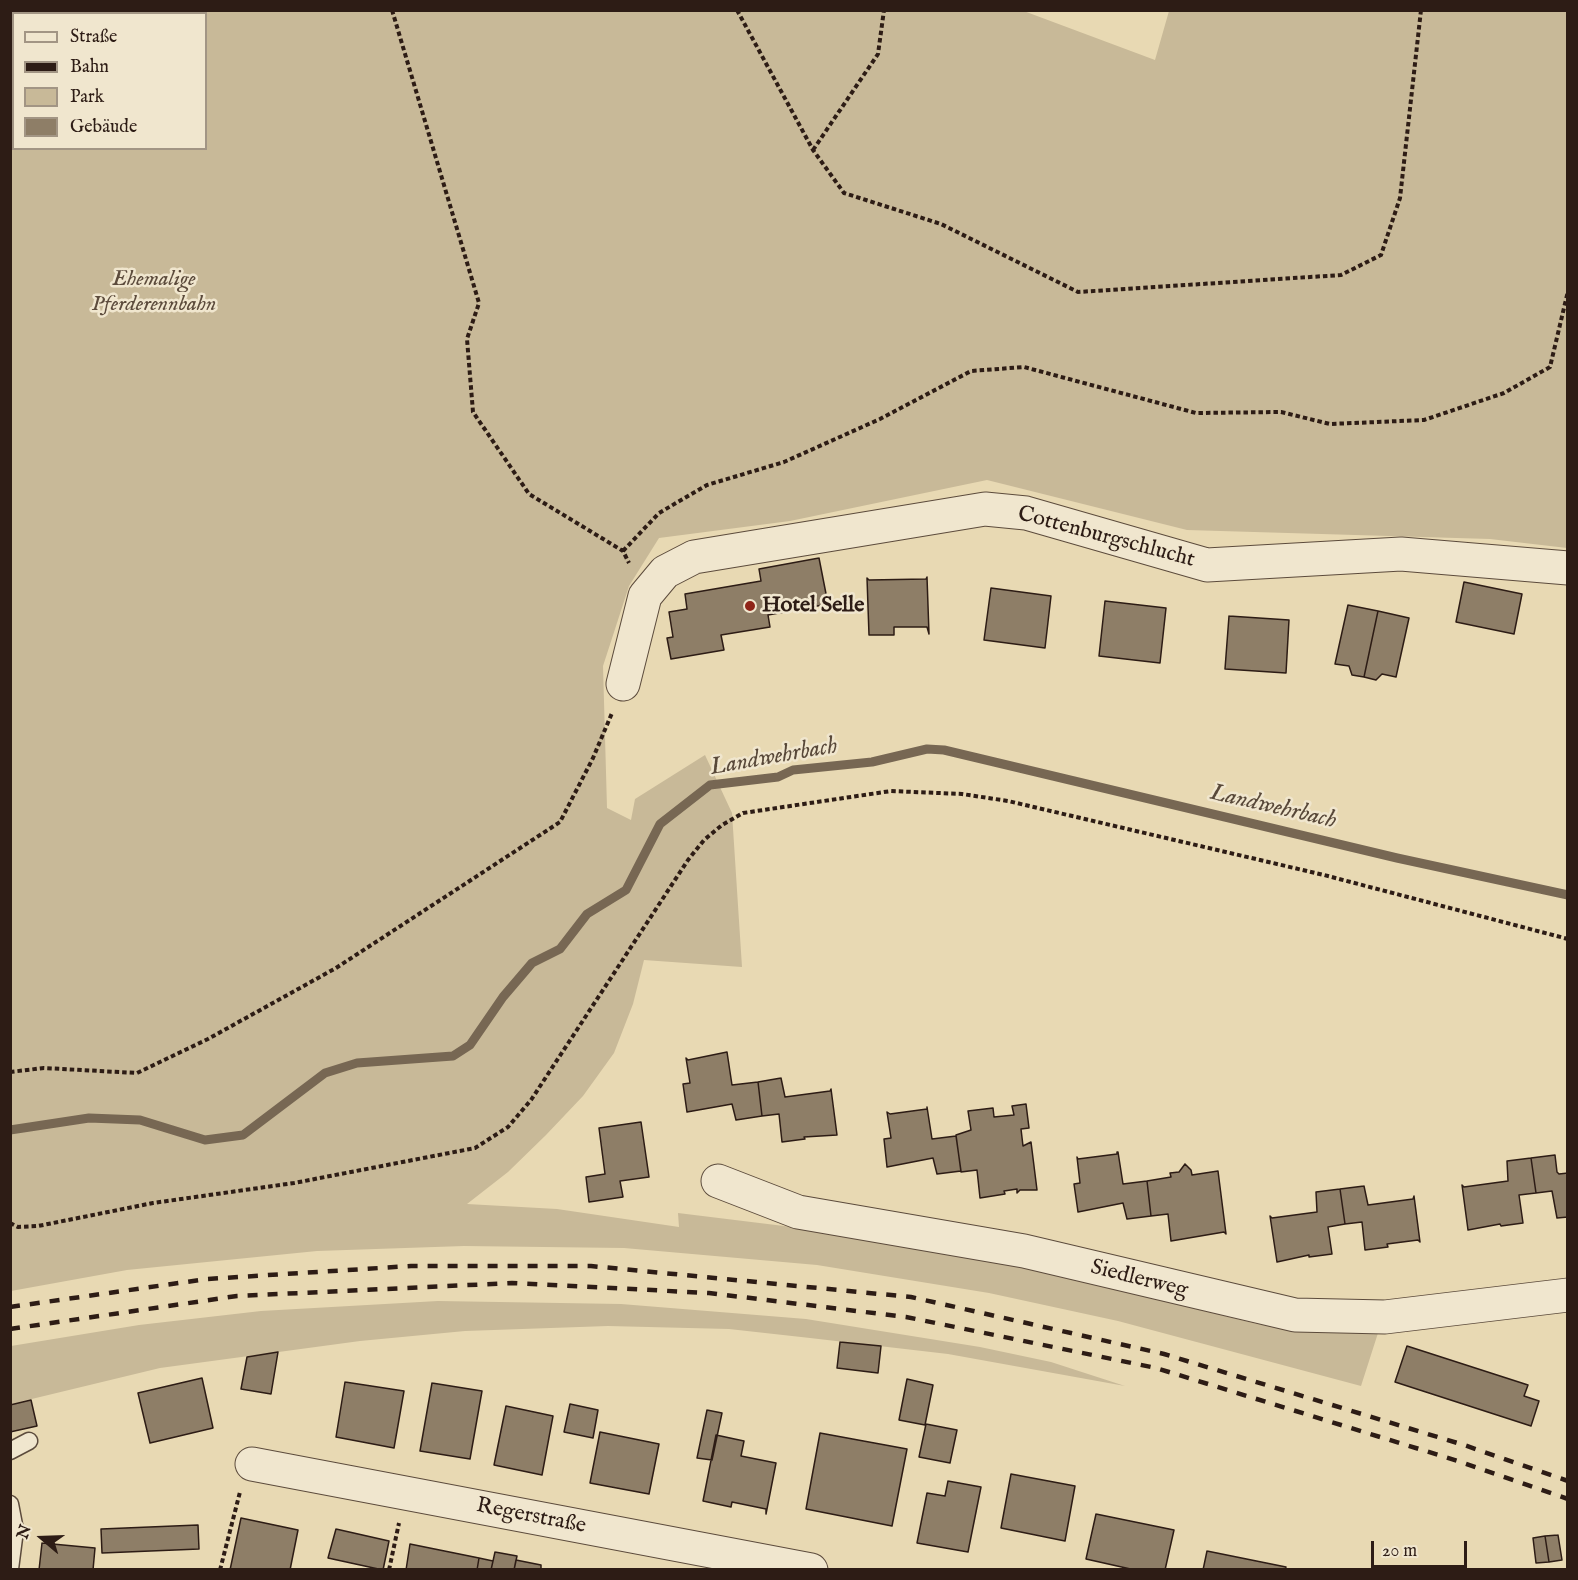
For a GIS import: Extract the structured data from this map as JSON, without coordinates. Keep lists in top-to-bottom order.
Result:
{
  "streets": {
    "street": ["Cottenburgschlucht", "Siedlerweg", "Regerstraße"]
  },
  "water": ["Landwehrbach"],
  "parks": ["Ehemalige Pferderennbahn"],
  "places": ["Hotel Selle"],
  "legend": [
    "Straße",
    "Bahn",
    "Park",
    "Gebäude"
  ],
  "scale_bar": "20 m",
  "north": "left"
}
